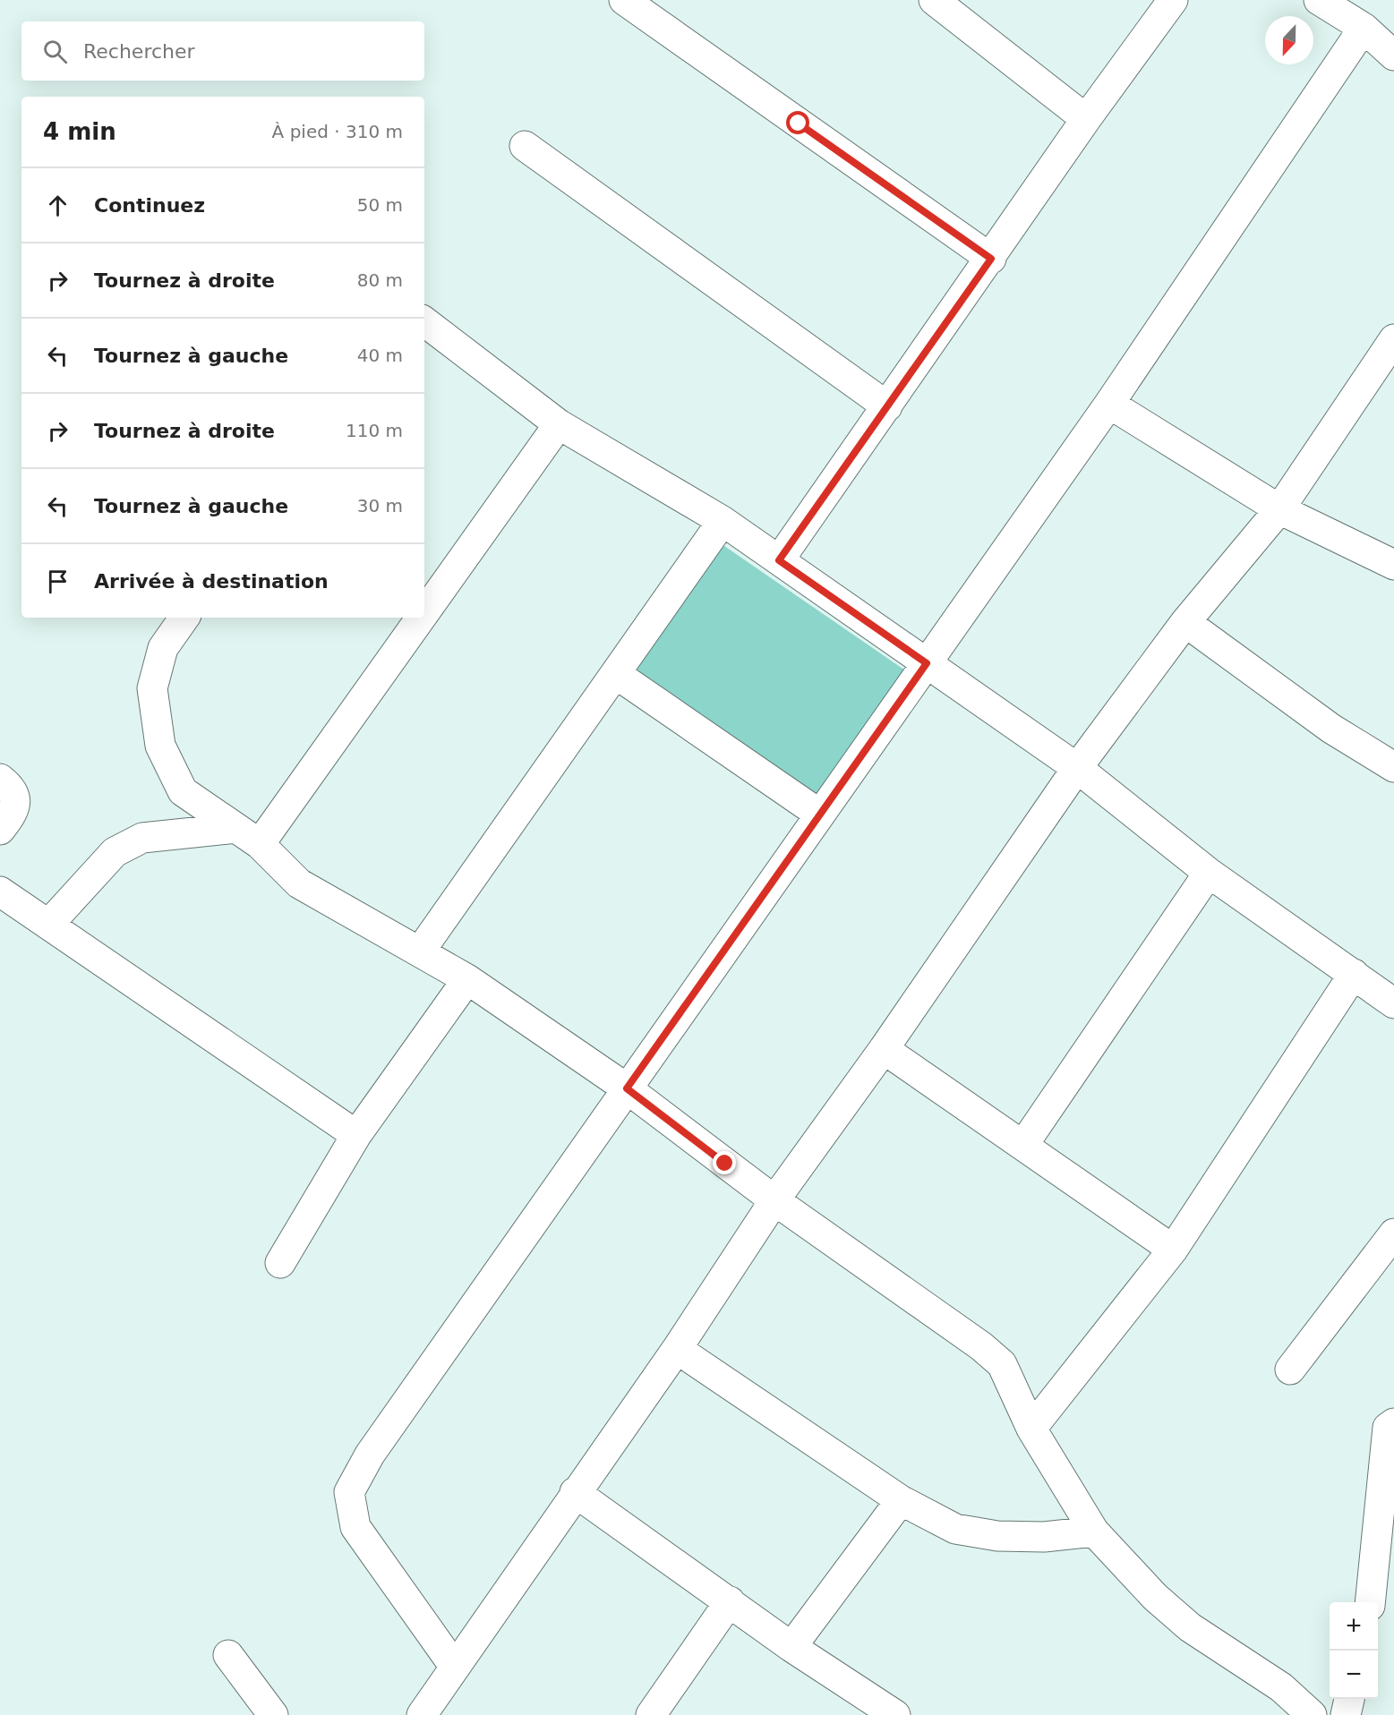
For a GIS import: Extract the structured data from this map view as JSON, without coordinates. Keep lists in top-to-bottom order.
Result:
{
  "north": "bottom",
  "page": {
    "search": "Rechercher",
    "heading": ["4 min", "À pied · 310 m"],
    "list": [
      ["Continuez", "50 m"],
      ["Tournez à droite", "80 m"],
      ["Tournez à gauche", "40 m"],
      ["Tournez à droite", "110 m"],
      ["Tournez à gauche", "30 m"],
      "Arrivée à destination"
    ],
    "map_buttons": ["+", "−"]
  }
}
